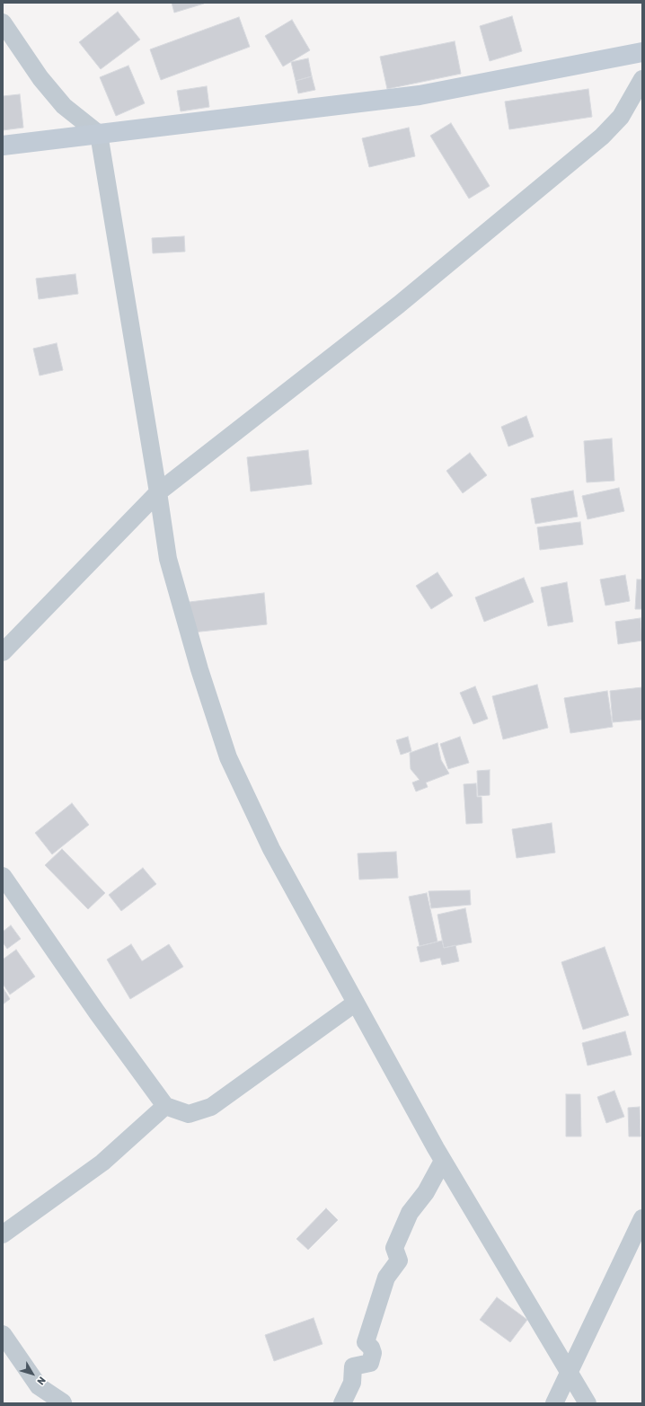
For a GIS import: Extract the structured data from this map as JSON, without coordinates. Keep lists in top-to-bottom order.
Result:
{
  "north": "bottom right"
}
